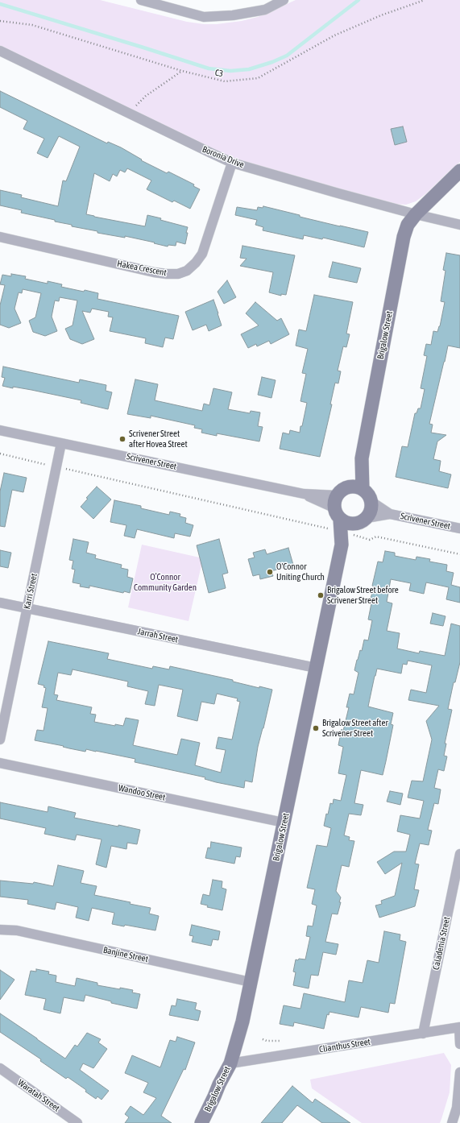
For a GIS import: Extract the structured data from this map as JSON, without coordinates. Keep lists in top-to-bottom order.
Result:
{
  "streets": {
    "street": [
      "Boronia Drive",
      "Hakea Crescent",
      "Brigalow Street",
      "Scrivener Street",
      "Karri Street",
      "Jarrah Street",
      "Wandoo Street",
      "Caladenia Street",
      "Banjine Street",
      "Clianthus Street",
      "Waratah Street"
    ],
    "path": ["C3"]
  },
  "crossings": [
    ["Boronia Drive", "Hakea Crescent"],
    ["Boronia Drive", "Brigalow Street"],
    ["Brigalow Street", "Scrivener Street"],
    ["Brigalow Street", "Jarrah Street"],
    ["Brigalow Street", "Wandoo Street"],
    ["Brigalow Street", "Banjine Street"],
    ["Brigalow Street", "Clianthus Street"],
    ["Scrivener Street", "Karri Street"],
    ["Karri Street", "Jarrah Street"],
    ["Caladenia Street", "Clianthus Street"]
  ],
  "parks": ["O’Connor Community Garden"],
  "places": [
    "Scrivener Street after Hovea Street",
    "O'Connor Uniting Church",
    "Brigalow Street before Scrivener Street",
    "Brigalow Street after Scrivener Street"
  ]
}
